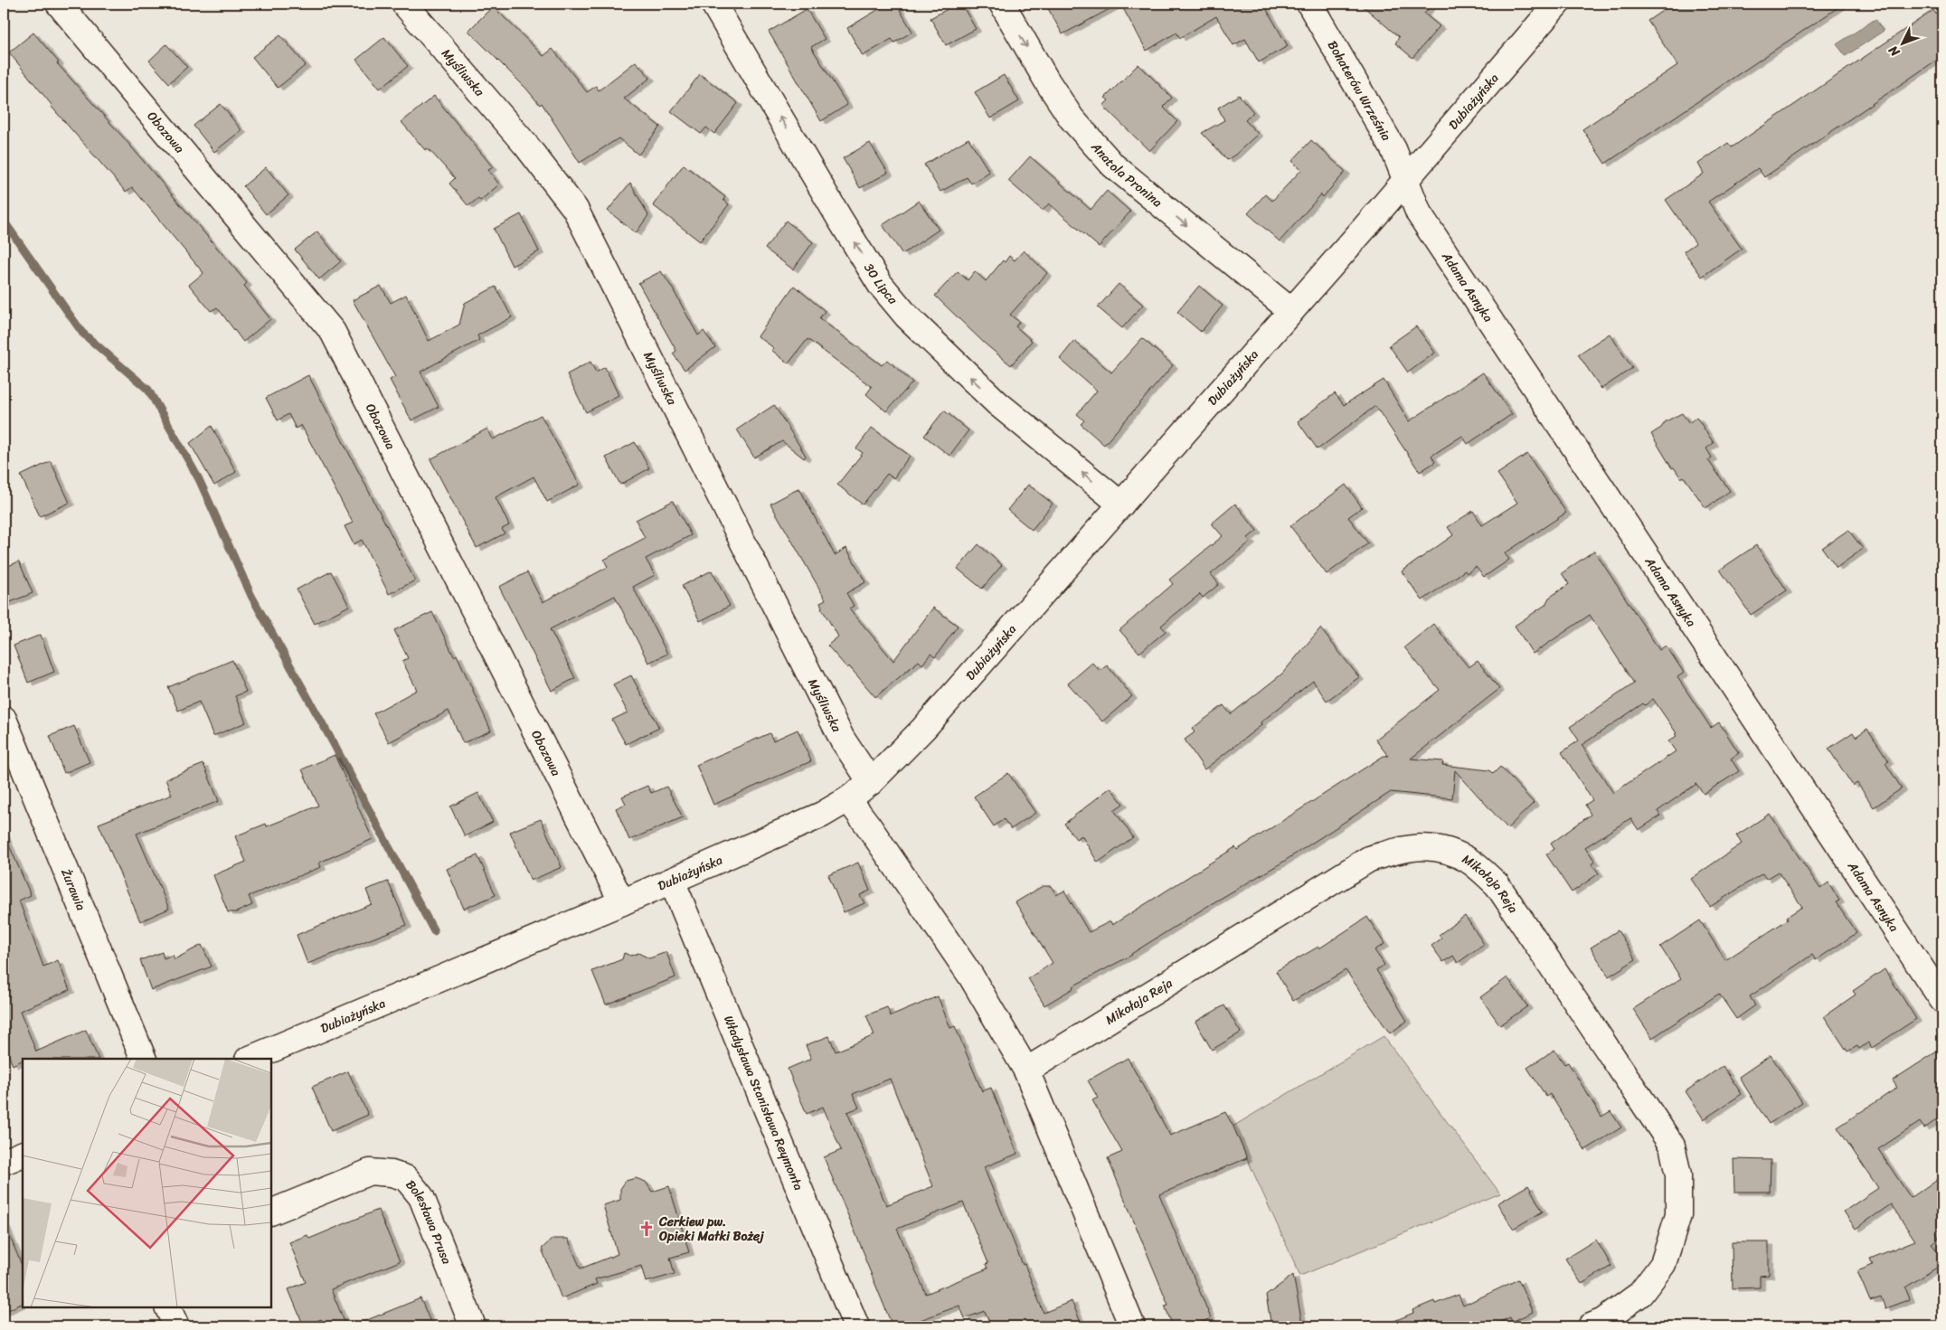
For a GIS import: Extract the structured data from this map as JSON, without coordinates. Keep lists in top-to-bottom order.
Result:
{
  "streets": {
    "street": [
      "Myśliwska",
      "Bohaterów Września",
      "Dubiażyńska",
      "Obozowa",
      "Anatola Pronina",
      "30 Lipca",
      "Adama Asnyka",
      "Mikołaja Reja",
      "Żurawia",
      "Władysława Stanisława Reymonta",
      "Bolesława Prusa"
    ]
  },
  "crossings": [
    ["Myśliwska", "Dubiażyńska"],
    ["Bohaterów Września", "Dubiażyńska"],
    ["Bohaterów Września", "Adama Asnyka"],
    ["Dubiażyńska", "Obozowa"],
    ["Dubiażyńska", "Anatola Pronina"],
    ["Dubiażyńska", "30 Lipca"],
    ["Dubiażyńska", "Adama Asnyka"],
    ["Dubiażyńska", "Władysława Stanisława Reymonta"]
  ],
  "one_way": ["Anatola Pronina", "30 Lipca"],
  "places": {
    "church": ["Cerkiew pw. Opieki Matki Bożej"]
  },
  "north": "bottom left"
}
